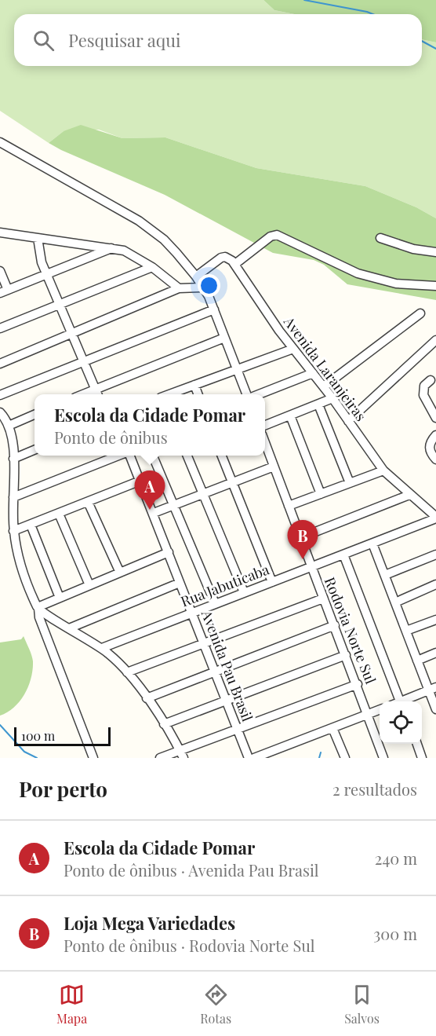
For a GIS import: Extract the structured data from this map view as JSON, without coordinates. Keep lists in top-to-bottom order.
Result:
{
  "streets": {
    "street": [
      "Avenida Laranjeiras",
      "Rua Jabuticaba",
      "Rodovia Norte Sul",
      "Avenida Pau Brasil"
    ]
  },
  "crossings": [
    ["Avenida Laranjeiras", "Rua Jabuticaba"],
    ["Rua Jabuticaba", "Rodovia Norte Sul"],
    ["Rua Jabuticaba", "Avenida Pau Brasil"]
  ],
  "scale_bar": "100 m",
  "page": {
    "search": "Pesquisar aqui",
    "popup": ["Escola da Cidade Pomar", "Ponto de ônibus"],
    "pins": ["A", "B"],
    "scale": "100 m",
    "heading": ["Por perto", "2 resultados"],
    "list": [
      {
        "mark": "A",
        "name": "Escola da Cidade Pomar",
        "note": "Ponto de ônibus · Avenida Pau Brasil",
        "value": "240 m"
      },
      {
        "mark": "B",
        "name": "Loja Mega Variedades",
        "note": "Ponto de ônibus · Rodovia Norte Sul",
        "value": "300 m"
      }
    ],
    "nav": ["Mapa", "Rotas", "Salvos"]
  }
}
